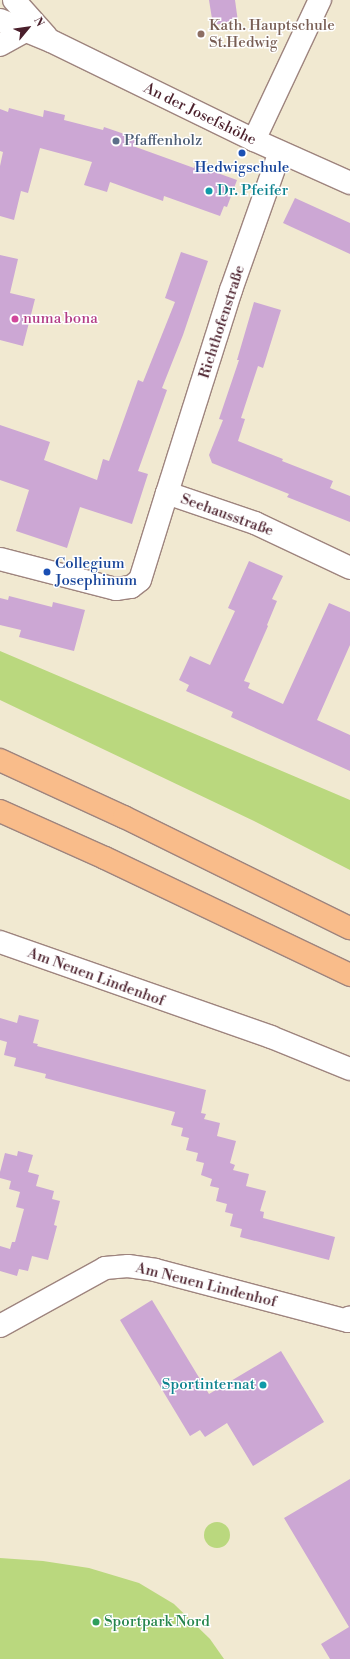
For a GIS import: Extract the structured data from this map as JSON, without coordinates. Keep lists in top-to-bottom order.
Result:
{
  "streets": {
    "street": [
      "An der Josefshöhe",
      "Richthofenstraße",
      "Seehausstraße",
      "Am Neuen Lindenhof"
    ]
  },
  "crossings": [
    ["An der Josefshöhe", "Richthofenstraße"],
    ["Richthofenstraße", "Seehausstraße"]
  ],
  "places": [
    "Kath. Hauptschule St.Hedwig",
    "Pfaffenholz",
    "Hedwigschule",
    "Dr. Pfeifer",
    "numa bona",
    "Collegium Josephinum",
    "Sportinternat",
    "Sportpark Nord"
  ],
  "north": "top right"
}
